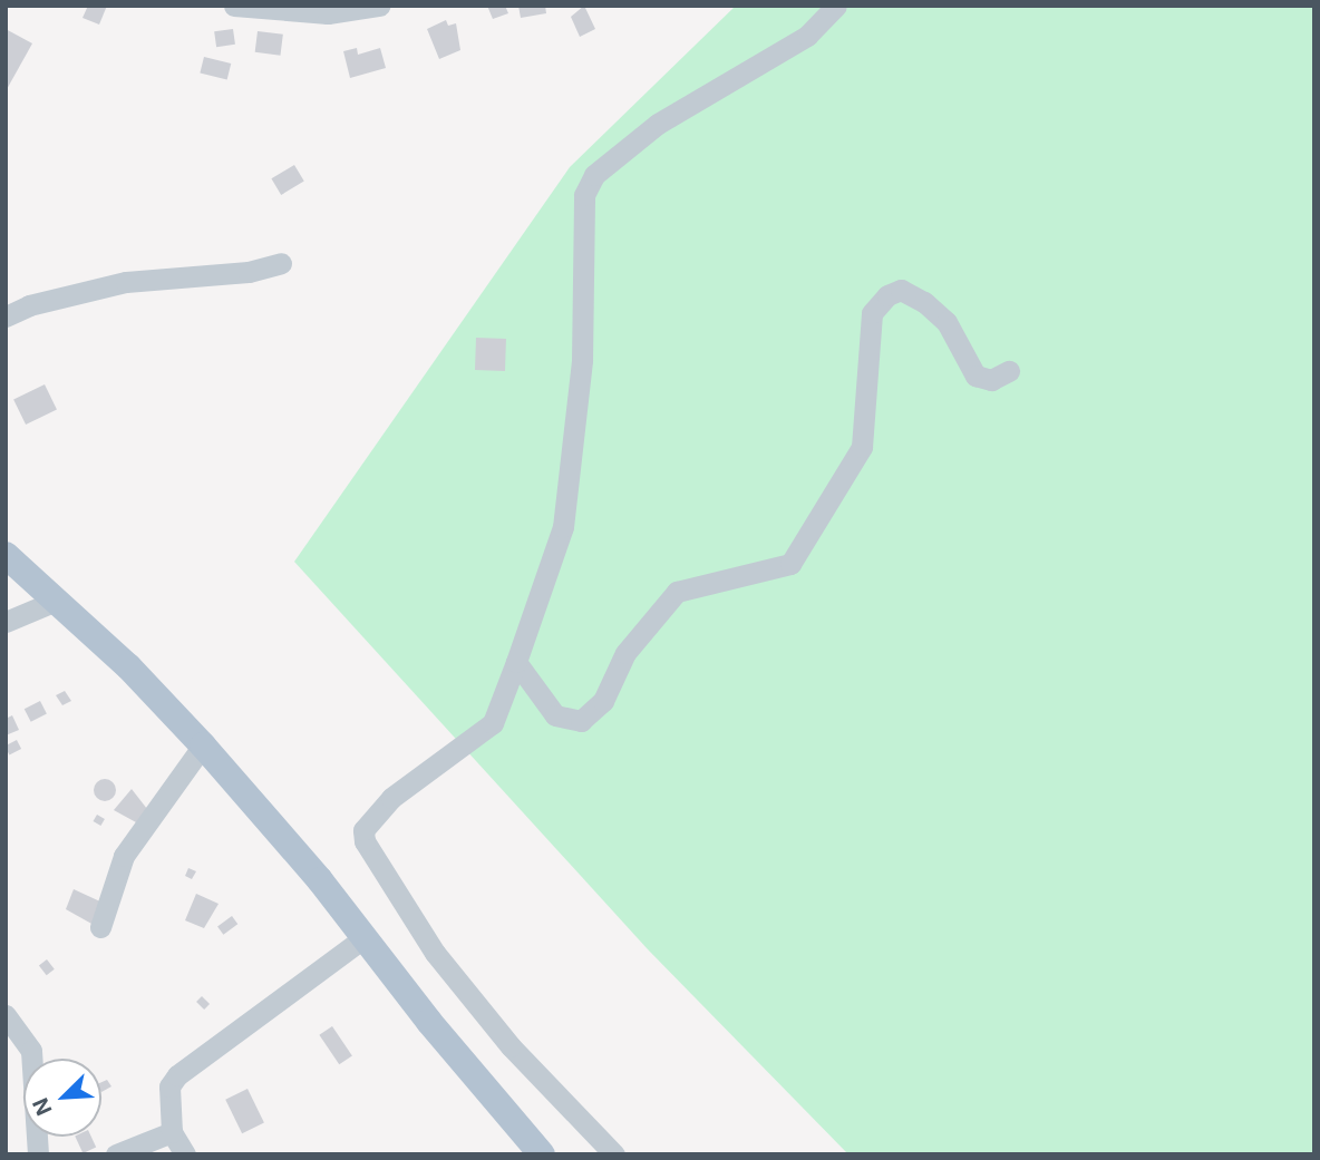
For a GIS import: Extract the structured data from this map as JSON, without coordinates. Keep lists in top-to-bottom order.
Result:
{
  "north": "bottom left"
}
